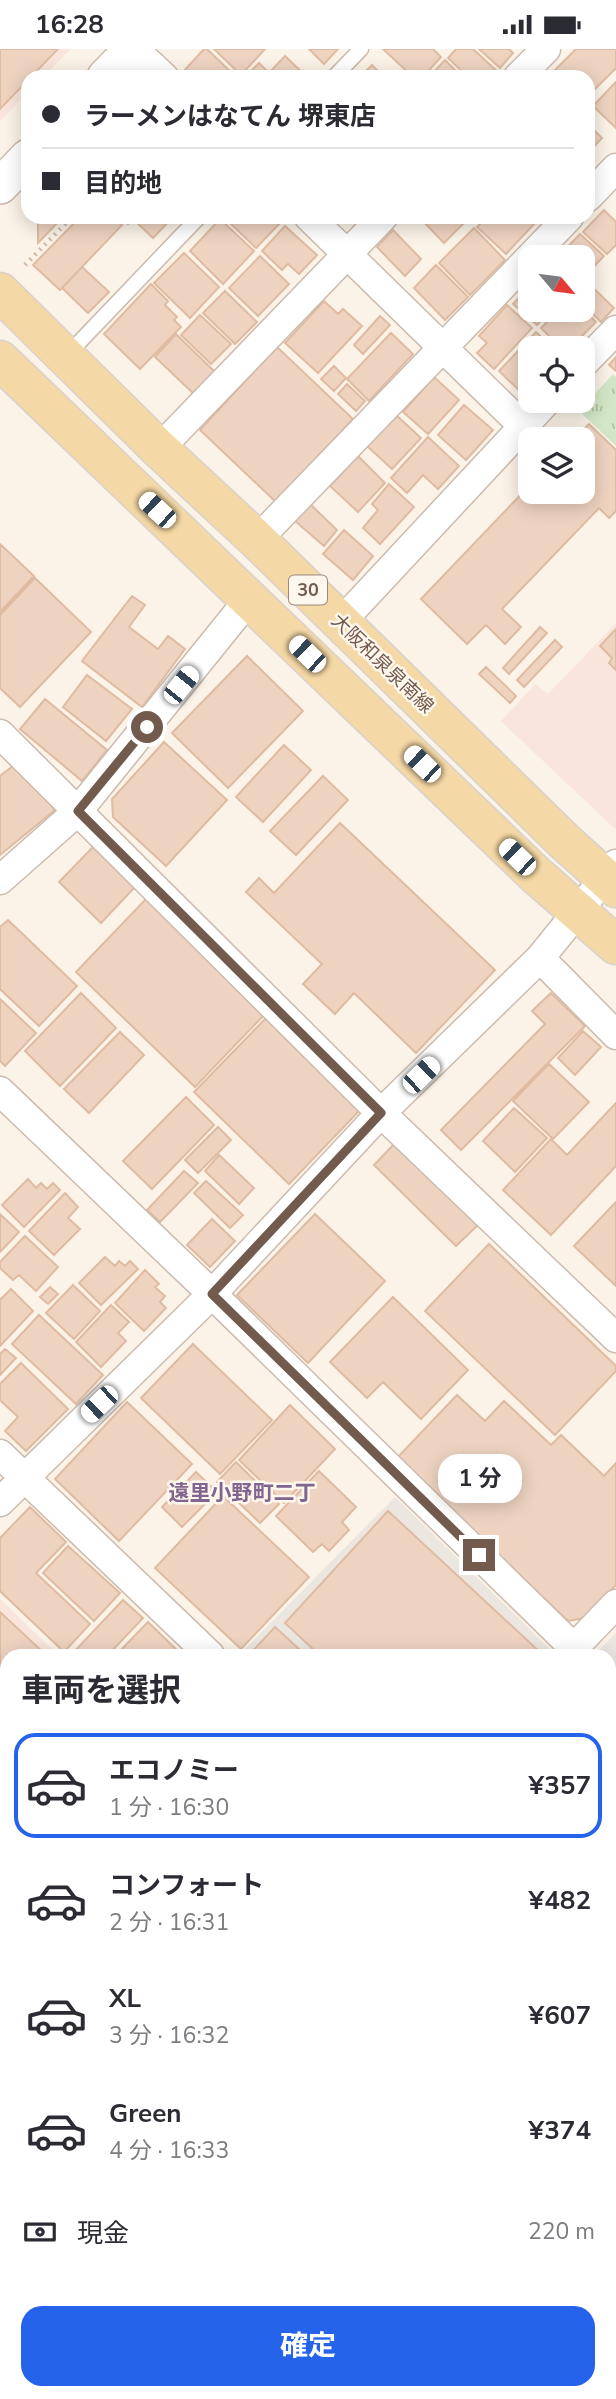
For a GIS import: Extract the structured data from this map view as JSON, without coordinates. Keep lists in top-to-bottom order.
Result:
{
  "streets": {
    "main road": ["30", "大阪和泉泉南線"]
  },
  "districts": ["遠里小野町二丁"],
  "north": "bottom right",
  "page": {
    "status": "16:28",
    "banner": ["ラーメンはなてん 堺東店", "目的地"],
    "bubble": "1 分",
    "heading": "車両を選択",
    "list": [
      {
        "name": "エコノミー",
        "note": "1 分 · 16:30",
        "value": "¥357"
      },
      {
        "name": "コンフォート",
        "note": "2 分 · 16:31",
        "value": "¥482"
      },
      {
        "name": "XL",
        "note": "3 分 · 16:32",
        "value": "¥607"
      },
      {
        "name": "Green",
        "note": "4 分 · 16:33",
        "value": "¥374"
      }
    ],
    "pay": ["現金", "220 m"],
    "buttons": "確定"
  }
}
